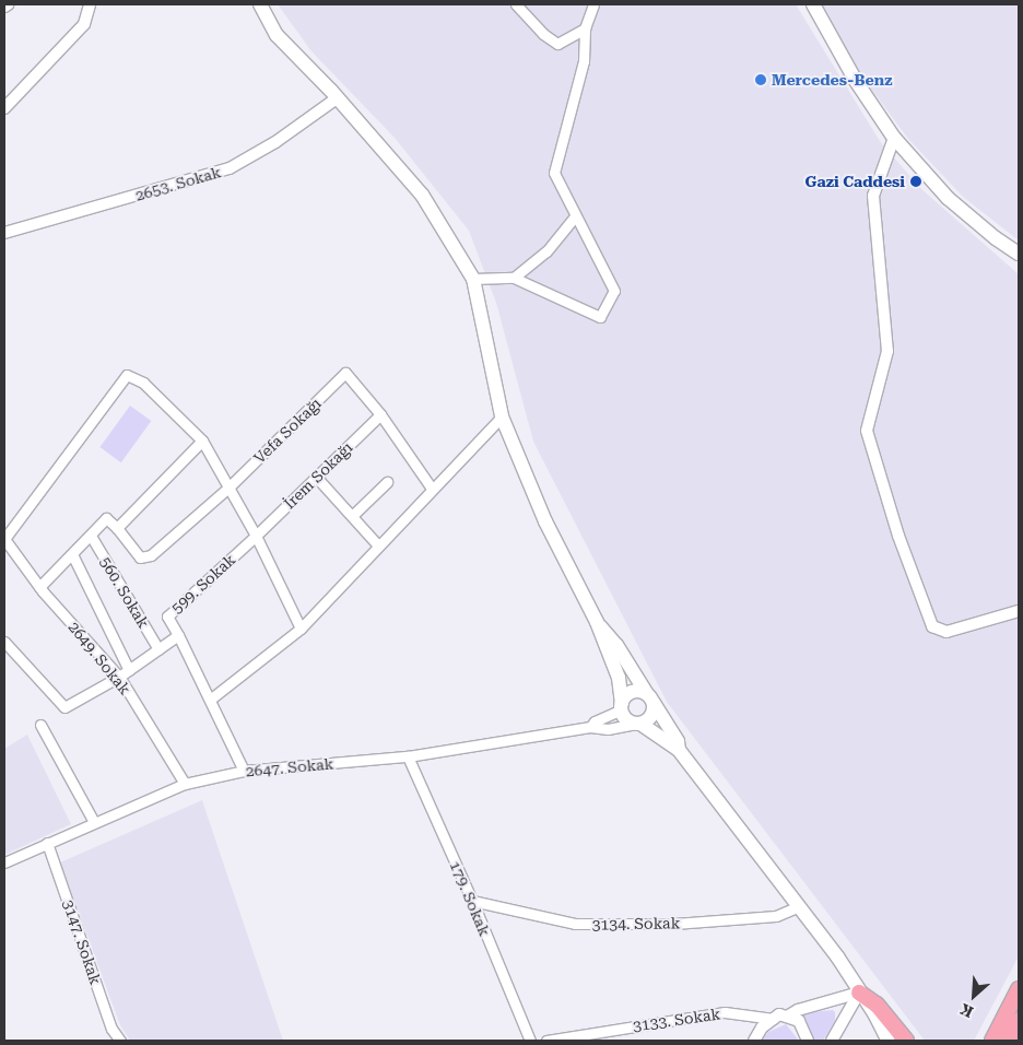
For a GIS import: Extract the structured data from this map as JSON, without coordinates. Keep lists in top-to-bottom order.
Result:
{
  "streets": {
    "street": [
      "2653. Sokak",
      "Vefa Sokağı",
      "İrem Sokağı",
      "599. Sokak",
      "560. Sokak",
      "2649. Sokak",
      "2647. Sokak",
      "179. Sokak",
      "3134. Sokak",
      "3147. Sokak",
      "3133. Sokak"
    ]
  },
  "crossings": [
    ["Vefa Sokağı", "İrem Sokağı"],
    ["İrem Sokağı", "599. Sokak"],
    ["2649. Sokak", "2647. Sokak"],
    ["2647. Sokak", "179. Sokak"],
    ["2647. Sokak", "3147. Sokak"],
    ["179. Sokak", "3134. Sokak"]
  ],
  "places": ["Mercedes-Benz", "Gazi Caddesi"],
  "north": "bottom left"
}
